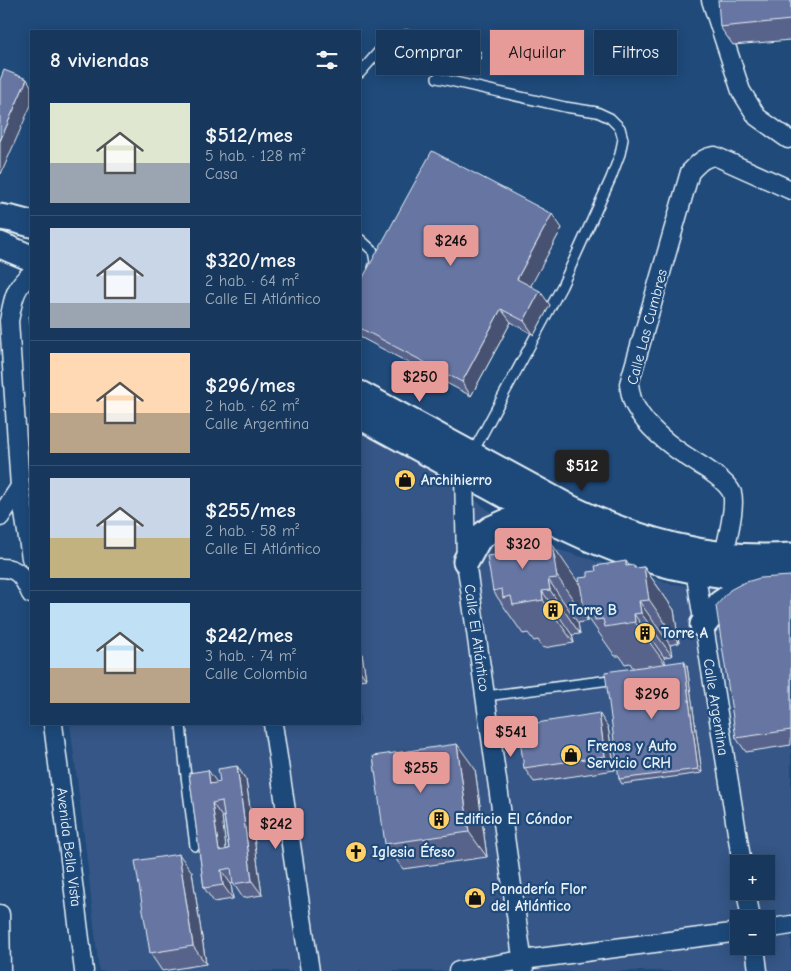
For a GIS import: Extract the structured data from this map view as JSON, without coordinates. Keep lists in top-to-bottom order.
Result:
{
  "streets": {
    "street": [
      "Calle Las Cumbres",
      "Calle El Atlántico",
      "Calle Argentina",
      "Avenida Bella Vista"
    ]
  },
  "places": {
    "shop": ["Archihierro", "Frenos y Auto Servicio CRH", "Panadería Flor del Atlántico"],
    "building": ["Torre B", "Torre A", "Edificio El Cóndor"],
    "church": ["Iglesia Éfeso"]
  },
  "page": {
    "chip": ["Comprar", "Alquilar", "Filtros"],
    "heading": "8 viviendas",
    "list": [
      {
        "name": "$512/mes",
        "note": "5 hab. · 128 m² · Casa"
      },
      {
        "name": "$320/mes",
        "note": "2 hab. · 64 m² · Calle El Atlántico"
      },
      {
        "name": "$296/mes",
        "note": "2 hab. · 62 m² · Calle Argentina"
      },
      {
        "name": "$255/mes",
        "note": "2 hab. · 58 m² · Calle El Atlántico"
      },
      {
        "name": "$242/mes",
        "note": "3 hab. · 74 m² · Calle Colombia"
      }
    ],
    "price": [
      "$246",
      "$250",
      "$512",
      "$320",
      "$296",
      "$541",
      "$255",
      "$242"
    ],
    "map_buttons": ["+", "−"]
  }
}
